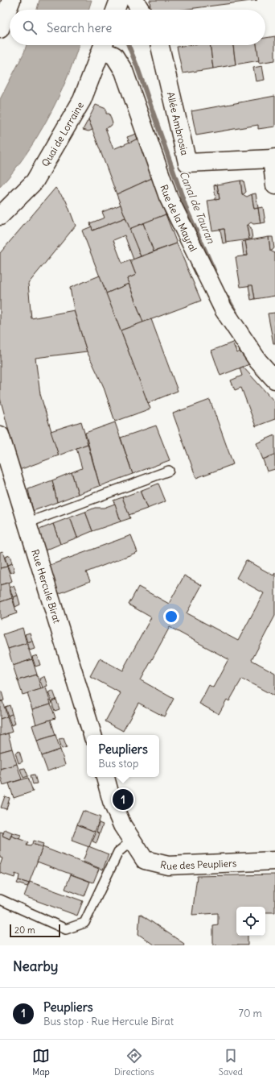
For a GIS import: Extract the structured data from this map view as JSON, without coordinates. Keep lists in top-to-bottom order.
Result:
{
  "streets": {
    "street": [
      "Allée Ambrosia",
      "Quai de Lorraine",
      "Rue de la Mayral",
      "Rue Hercule Birat",
      "Rue des Peupliers"
    ]
  },
  "crossings": [
    ["Quai de Lorraine", "Rue de la Mayral"]
  ],
  "water": ["Canal de Tauran"],
  "scale_bar": "20 m",
  "page": {
    "search": "Search here",
    "popup": ["Peupliers", "Bus stop"],
    "pins": "1",
    "scale": "20 m",
    "heading": "Nearby",
    "list": [
      {
        "mark": "1",
        "name": "Peupliers",
        "note": "Bus stop · Rue Hercule Birat",
        "value": "70 m"
      }
    ],
    "nav": ["Map", "Directions", "Saved"]
  }
}
